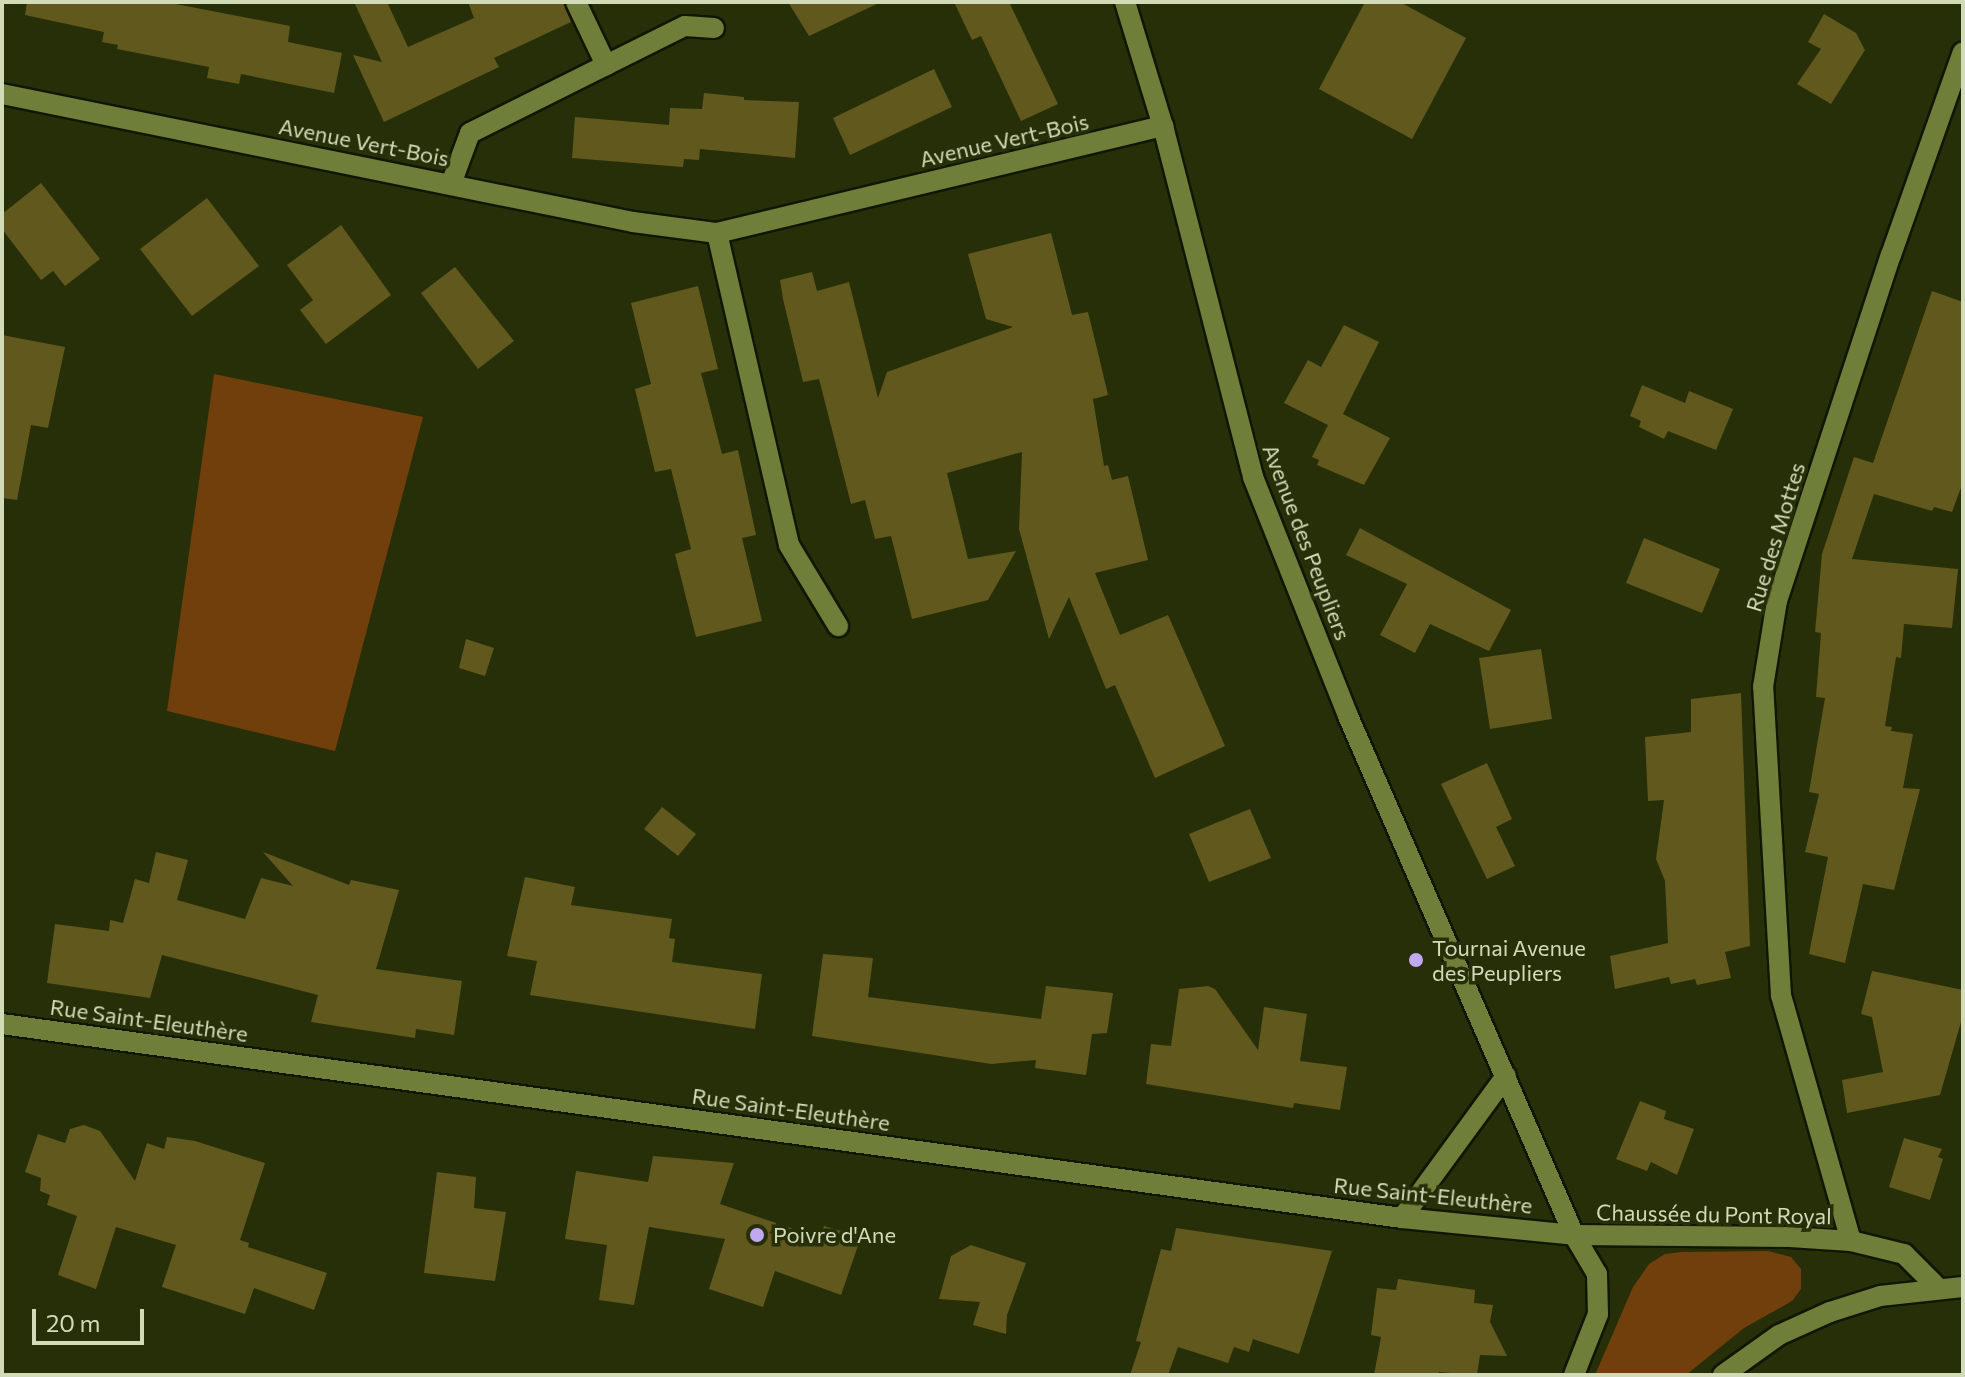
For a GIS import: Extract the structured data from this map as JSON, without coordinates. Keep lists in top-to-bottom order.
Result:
{
  "streets": {
    "street": [
      "Avenue Vert-Bois",
      "Rue des Mottes",
      "Avenue des Peupliers",
      "Rue Saint-Eleuthère",
      "Chaussée du Pont Royal"
    ]
  },
  "crossings": [
    ["Avenue Vert-Bois", "Avenue des Peupliers"],
    ["Rue des Mottes", "Chaussée du Pont Royal"],
    ["Avenue des Peupliers", "Rue Saint-Eleuthère"],
    ["Avenue des Peupliers", "Chaussée du Pont Royal"],
    ["Rue Saint-Eleuthère", "Chaussée du Pont Royal"]
  ],
  "places": ["Tournai Avenue des Peupliers", "Poivre d'Ane"],
  "scale_bar": "20 m"
}
